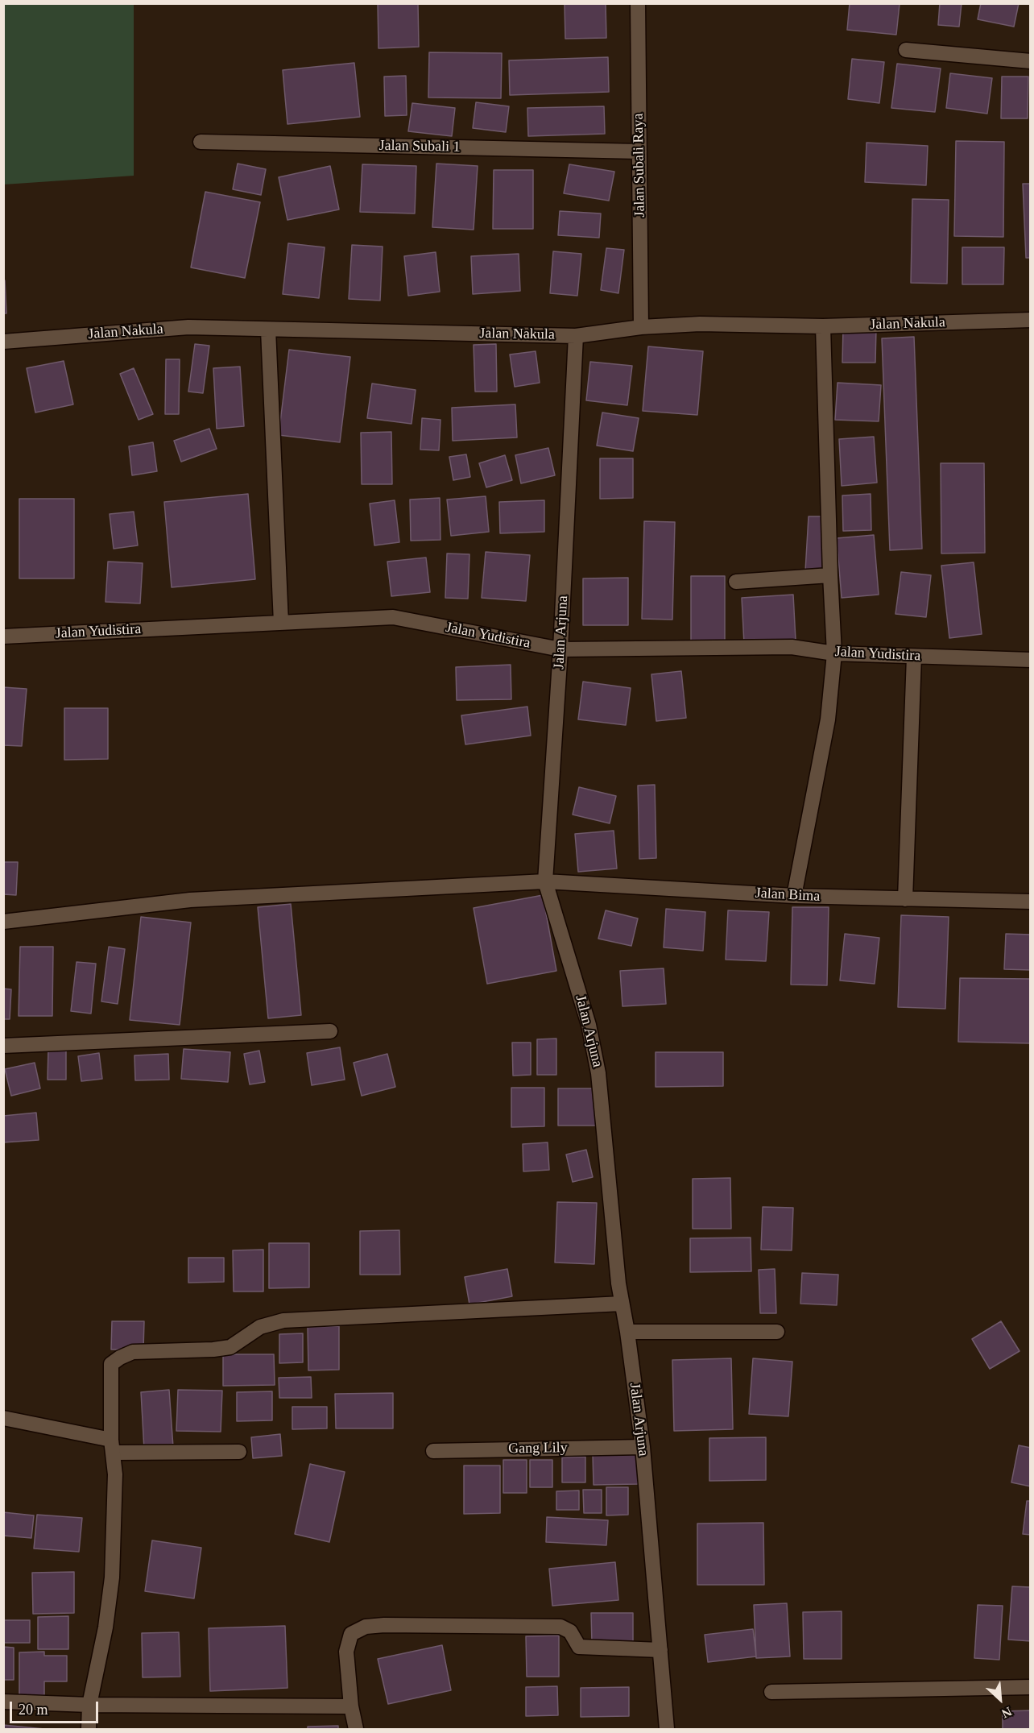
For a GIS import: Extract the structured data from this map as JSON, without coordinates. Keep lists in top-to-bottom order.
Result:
{
  "streets": {
    "street": [
      "Jalan Subali 1",
      "Jalan Subali Raya",
      "Jalan Nakula",
      "Jalan Yudistira",
      "Jalan Arjuna",
      "Jalan Bima",
      "Gang Lily"
    ]
  },
  "crossings": [
    ["Jalan Subali 1", "Jalan Subali Raya"],
    ["Jalan Subali Raya", "Jalan Nakula"],
    ["Jalan Nakula", "Jalan Arjuna"],
    ["Jalan Yudistira", "Jalan Arjuna"],
    ["Jalan Arjuna", "Jalan Bima"],
    ["Jalan Arjuna", "Gang Lily"]
  ],
  "scale_bar": "20 m",
  "north": "bottom right"
}
